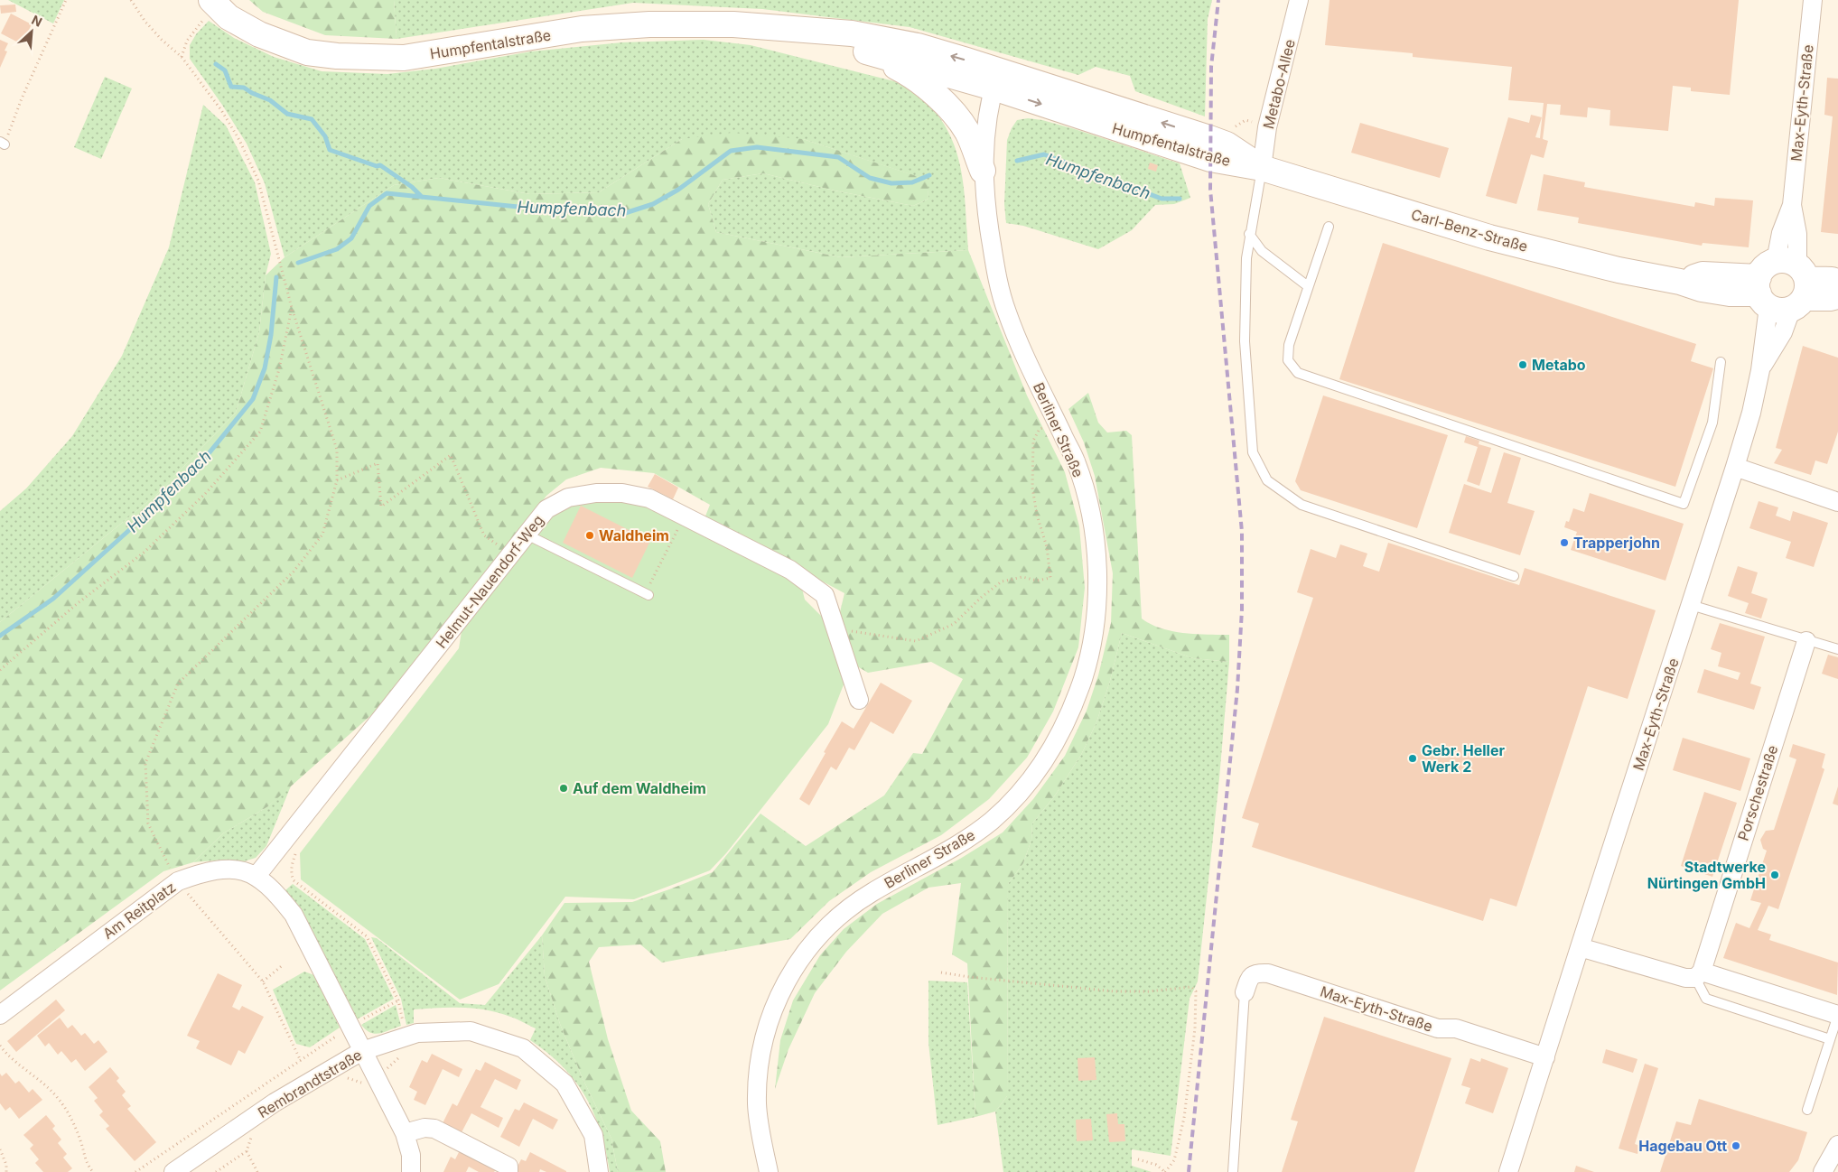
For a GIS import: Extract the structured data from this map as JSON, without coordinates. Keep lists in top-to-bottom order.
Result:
{
  "streets": {
    "street": [
      "Humpfentalstraße",
      "Metabo-Allee",
      "Max-Eyth-Straße",
      "Carl-Benz-Straße",
      "Berliner Straße",
      "Helmut-Nauendorf-Weg",
      "Porschestraße",
      "Am Reitplatz",
      "Rembrandtstraße"
    ]
  },
  "crossings": [
    ["Humpfentalstraße", "Metabo-Allee"],
    ["Humpfentalstraße", "Carl-Benz-Straße"],
    ["Humpfentalstraße", "Berliner Straße"],
    ["Metabo-Allee", "Carl-Benz-Straße"],
    ["Max-Eyth-Straße", "Carl-Benz-Straße"],
    ["Helmut-Nauendorf-Weg", "Am Reitplatz"],
    ["Am Reitplatz", "Rembrandtstraße"]
  ],
  "water": ["Humpfenbach"],
  "places": [
    "Metabo",
    "Waldheim",
    "Trapperjohn",
    "Gebr. Heller Werk 2",
    "Auf dem Waldheim",
    "Stadtwerke Nürtingen GmbH",
    "Hagebau Ott"
  ],
  "north": "top right"
}
